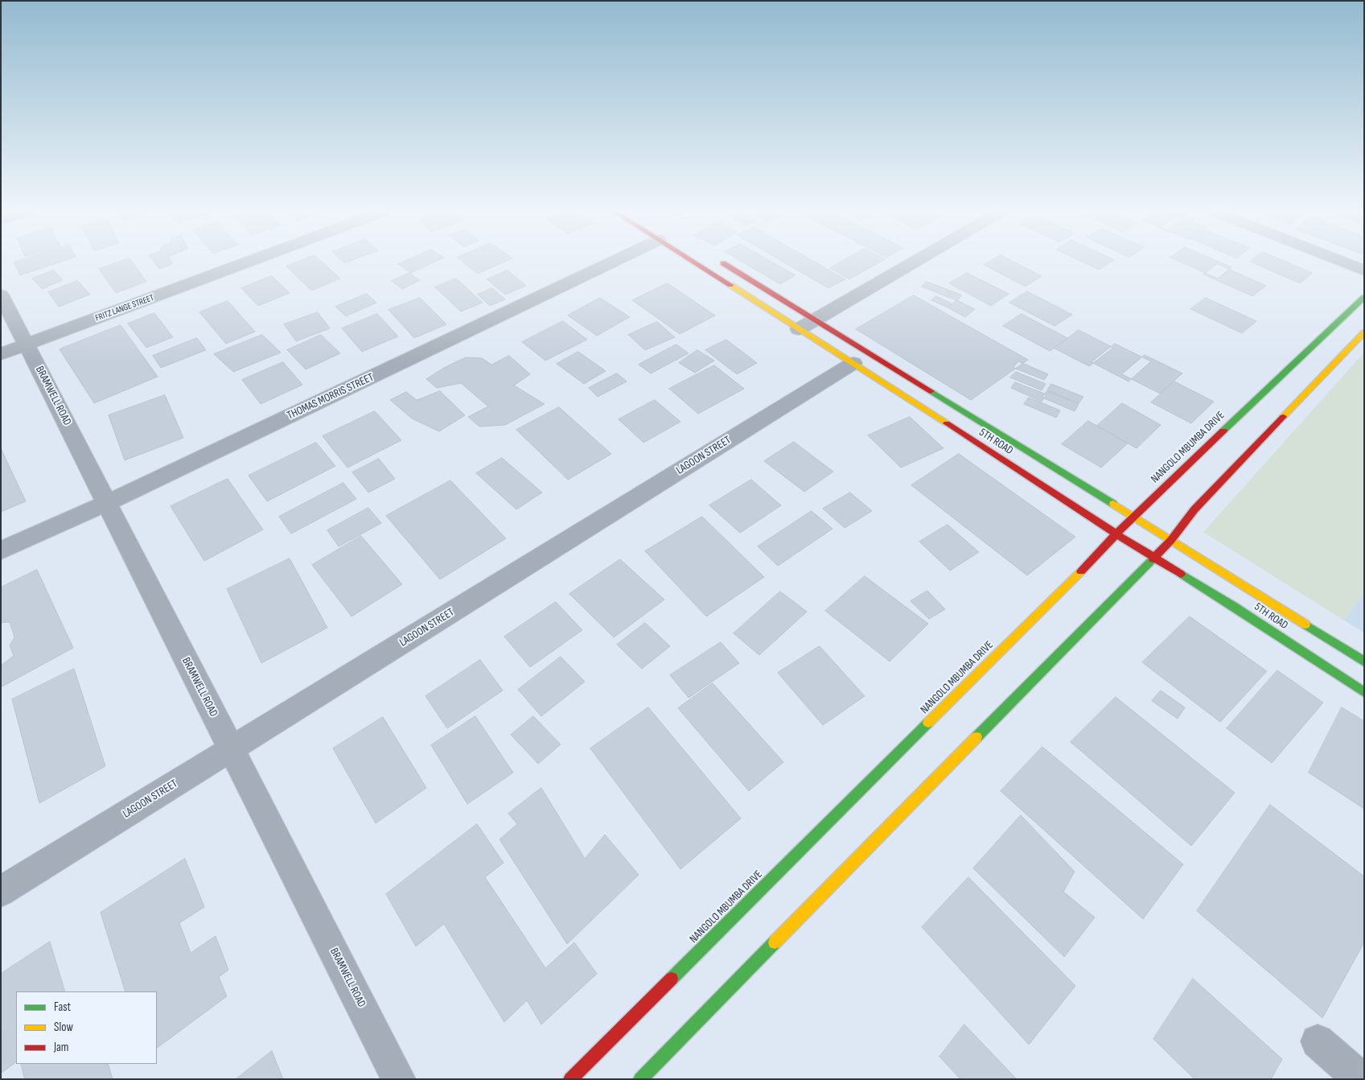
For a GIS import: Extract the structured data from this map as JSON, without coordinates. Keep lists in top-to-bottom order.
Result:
{
  "streets": {
    "street": [
      "FRITZ LANGE STREET",
      "BRAMWELL ROAD",
      "THOMAS MORRIS STREET",
      "5TH ROAD",
      "NANGOLO MBUMBA DRIVE",
      "LAGOON STREET"
    ]
  },
  "crossings": [
    ["FRITZ LANGE STREET", "BRAMWELL ROAD"],
    ["BRAMWELL ROAD", "THOMAS MORRIS STREET"],
    ["BRAMWELL ROAD", "LAGOON STREET"],
    ["5TH ROAD", "NANGOLO MBUMBA DRIVE"],
    ["5TH ROAD", "LAGOON STREET"]
  ],
  "legend": ["Fast", "Slow", "Jam"]
}
